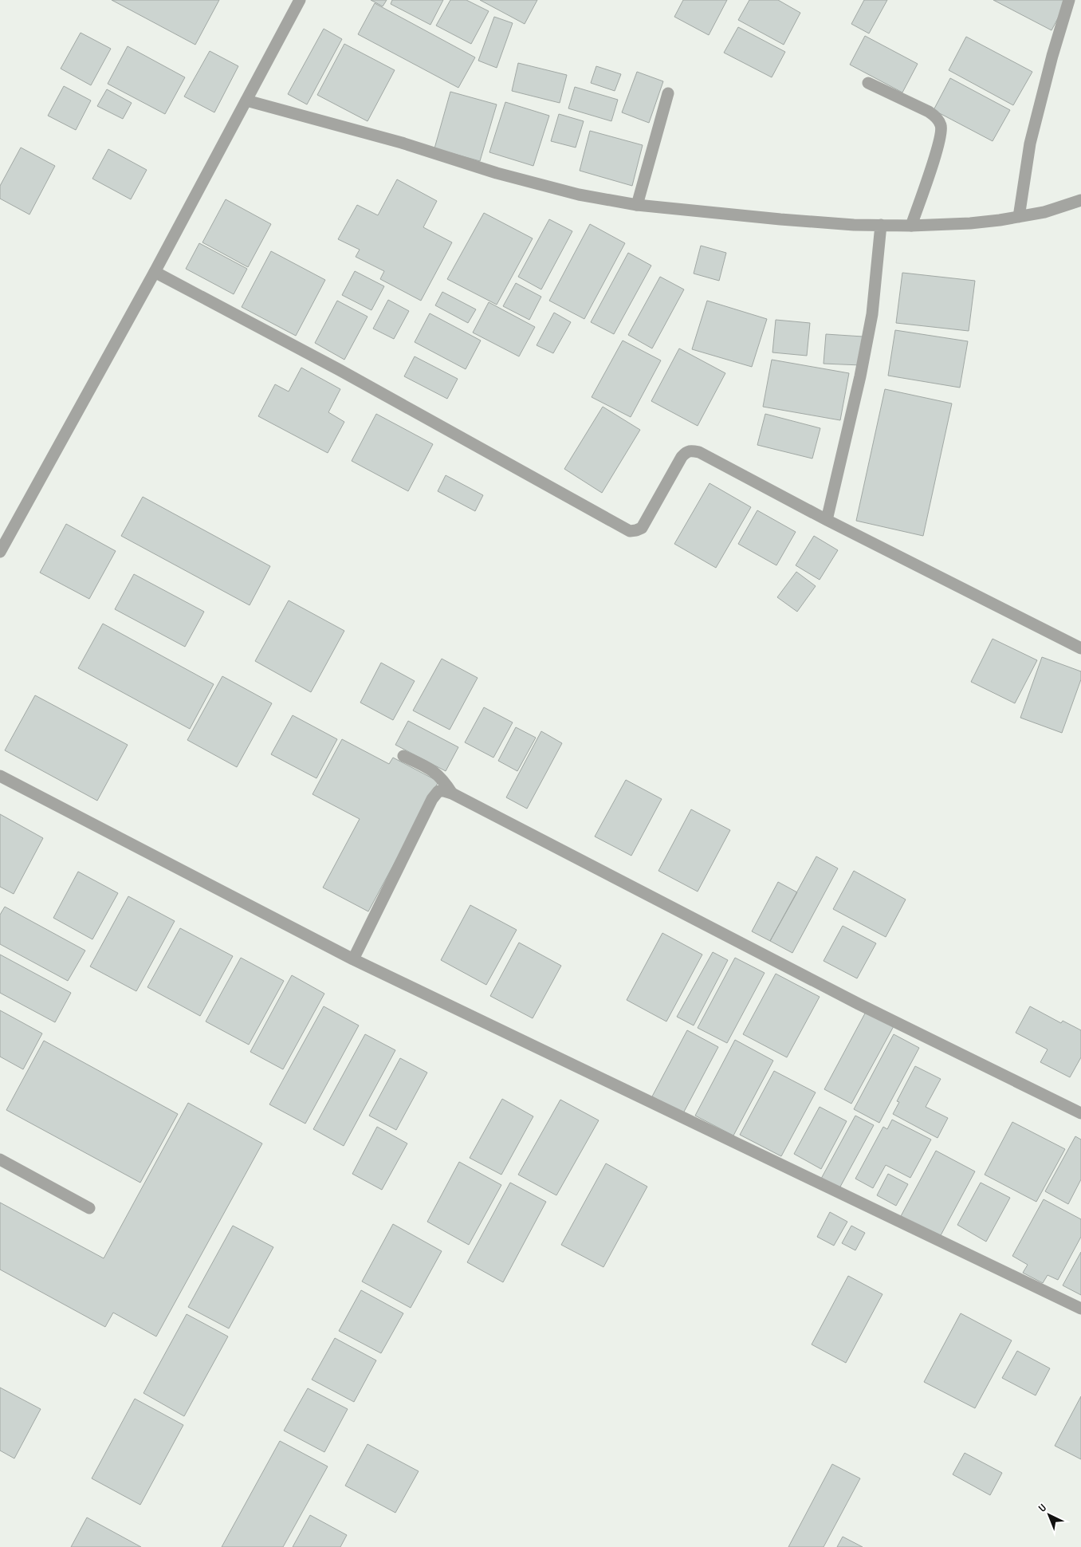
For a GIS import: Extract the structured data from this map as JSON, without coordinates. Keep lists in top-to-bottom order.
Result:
{
  "north": "top left"
}
